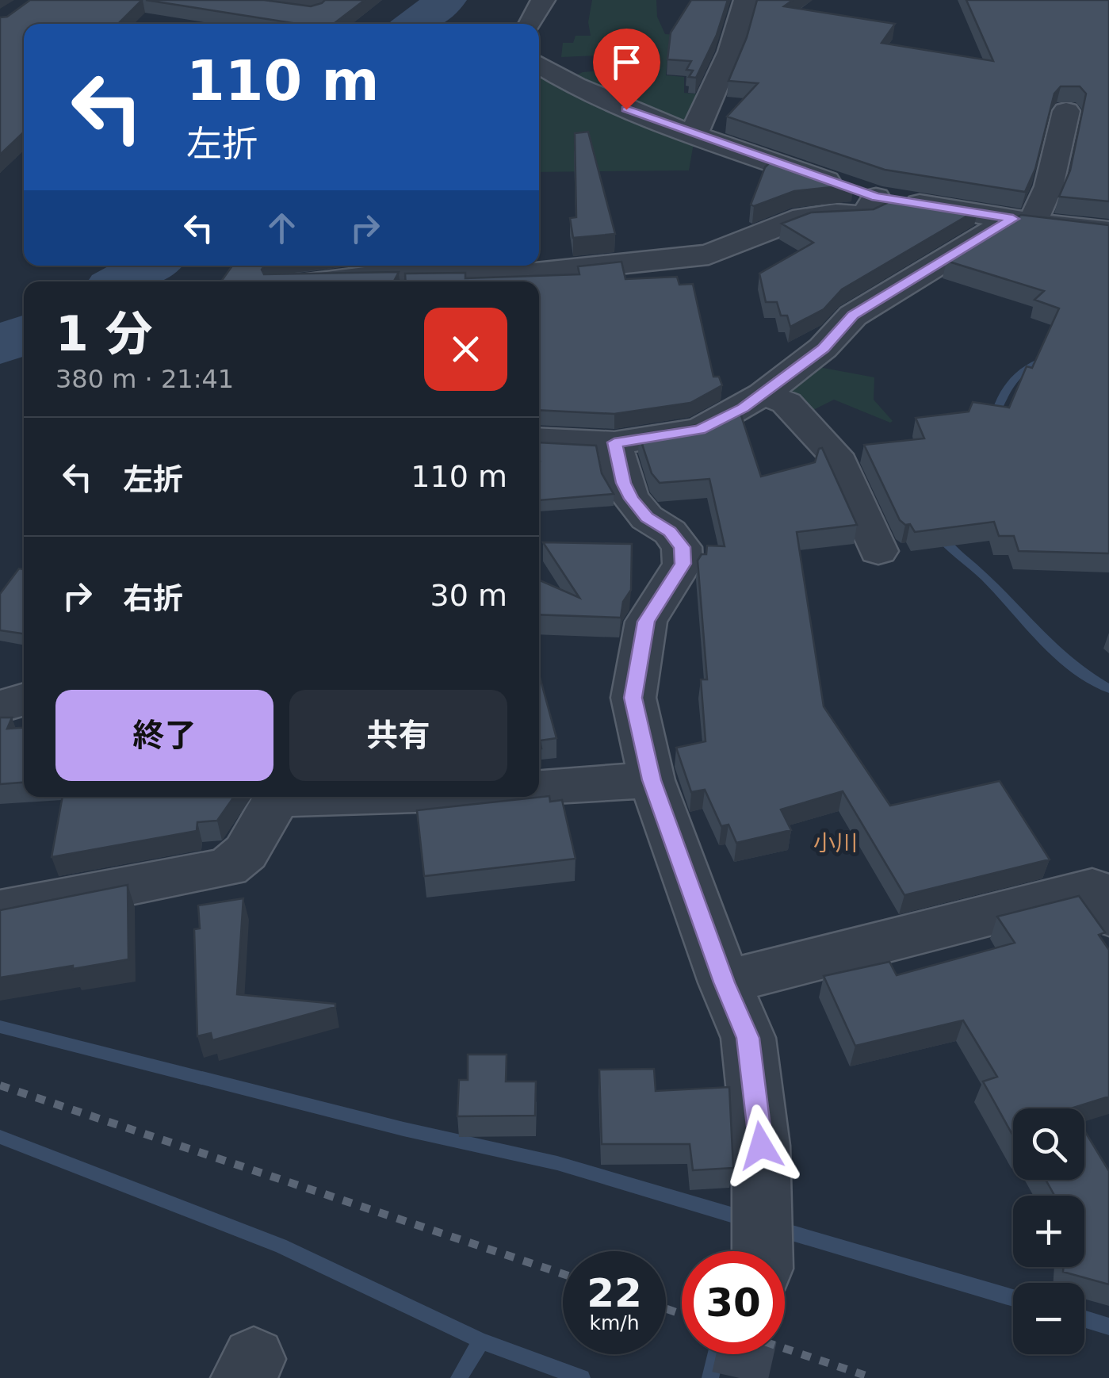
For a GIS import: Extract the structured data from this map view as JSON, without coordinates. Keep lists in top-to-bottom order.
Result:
{
  "districts": ["小川"],
  "page": {
    "turn": ["110 m", "左折"],
    "heading": ["1 分", "380 m · 21:41"],
    "list": [
      {
        "name": "左折",
        "value": "110 m"
      },
      {
        "name": "右折",
        "value": "30 m"
      }
    ],
    "buttons": ["終了", "共有"],
    "map_buttons": ["+", "−"],
    "speed": "22 km/h",
    "limit": "30"
  }
}
